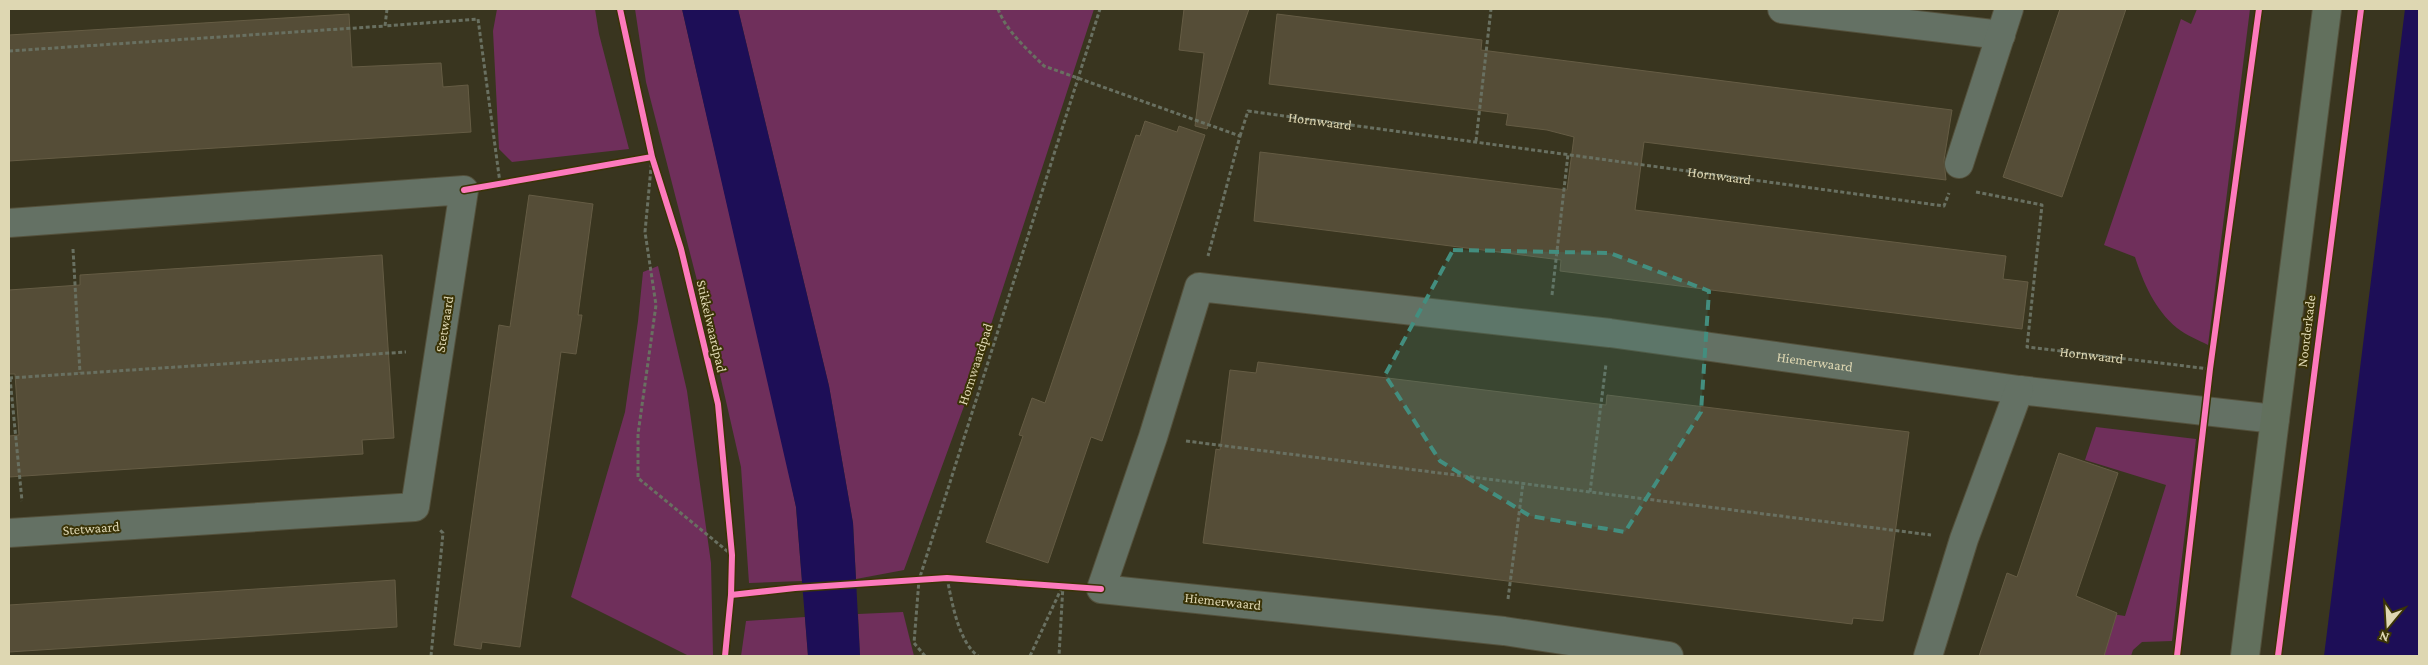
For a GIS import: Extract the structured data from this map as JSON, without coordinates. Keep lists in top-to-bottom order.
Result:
{
  "streets": {
    "main road": ["Noorderkade"],
    "street": ["Stetwaard", "Hiemerwaard"],
    "path": ["Hornwaard", "Hornwaardpad"],
    "cycle path": ["Stikkelwaardpad"]
  },
  "crossings": [
    ["Noorderkade", "Hiemerwaard"]
  ],
  "north": "bottom"
}
